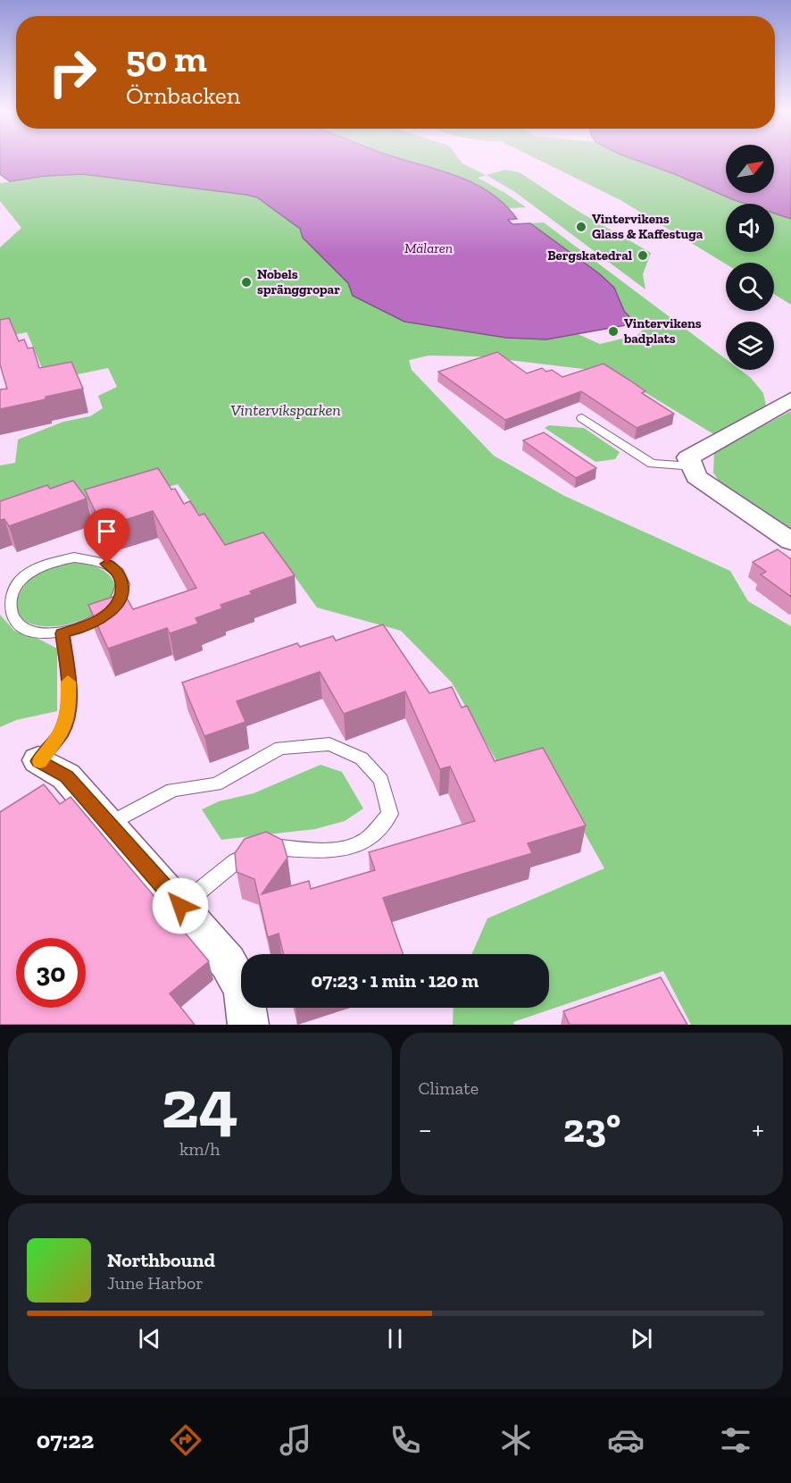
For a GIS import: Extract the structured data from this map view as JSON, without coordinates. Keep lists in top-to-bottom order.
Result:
{
  "water": ["Mälaren"],
  "parks": ["Vinterviksparken"],
  "places": [
    "Vintervikens Glass & Kaffestuga",
    "Bergskatedral",
    "Nobels spränggropar",
    "Vintervikens badplats"
  ],
  "north": "top right",
  "page": {
    "turn": ["50 m", "Örnbacken"],
    "limit": "30",
    "trip": "07:23 · 1 min · 120 m",
    "tile": [
      ["24", "km/h"],
      "Climate"
    ],
    "heat": ["−", "23°", "+"],
    "song": ["Northbound", "June Harbor"],
    "tabs": "07:22"
  }
}
